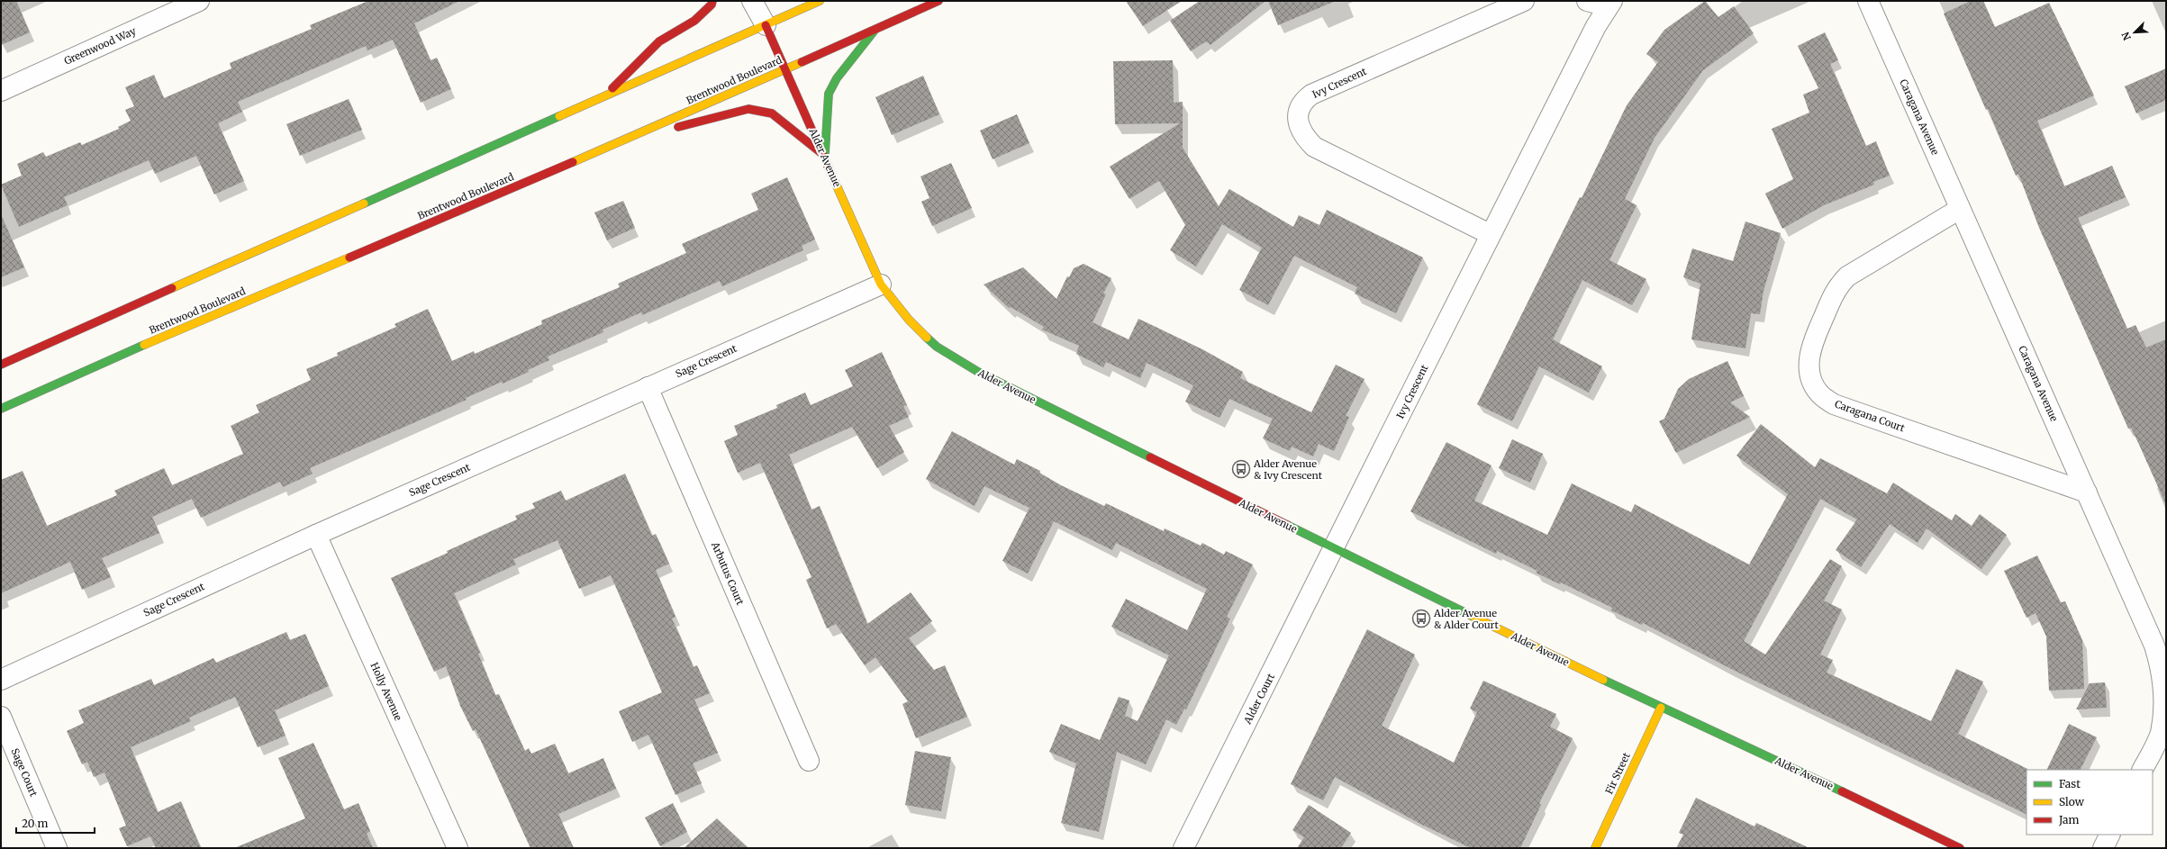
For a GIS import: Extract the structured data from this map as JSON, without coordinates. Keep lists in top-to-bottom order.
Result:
{
  "streets": {
    "main road": ["Brentwood Boulevard", "Alder Avenue", "Fir Street"],
    "street": [
      "Greenwood Way",
      "Ivy Crescent",
      "Caragana Avenue",
      "Sage Crescent",
      "Caragana Court",
      "Arbutus Court",
      "Holly Avenue",
      "Alder Court",
      "Sage Court"
    ]
  },
  "crossings": [
    ["Brentwood Boulevard", "Alder Avenue"],
    ["Ivy Crescent", "Alder Avenue"],
    ["Ivy Crescent", "Alder Court"],
    ["Caragana Avenue", "Caragana Court"],
    ["Alder Avenue", "Sage Crescent"],
    ["Alder Avenue", "Alder Court"],
    ["Alder Avenue", "Fir Street"],
    ["Sage Crescent", "Arbutus Court"],
    ["Sage Crescent", "Holly Avenue"]
  ],
  "places": {
    "bus stop": ["Alder Avenue & Ivy Crescent", "Alder Avenue & Alder Court"]
  },
  "legend": ["Fast", "Slow", "Jam"],
  "scale_bar": "20 m",
  "north": "bottom left"
}
